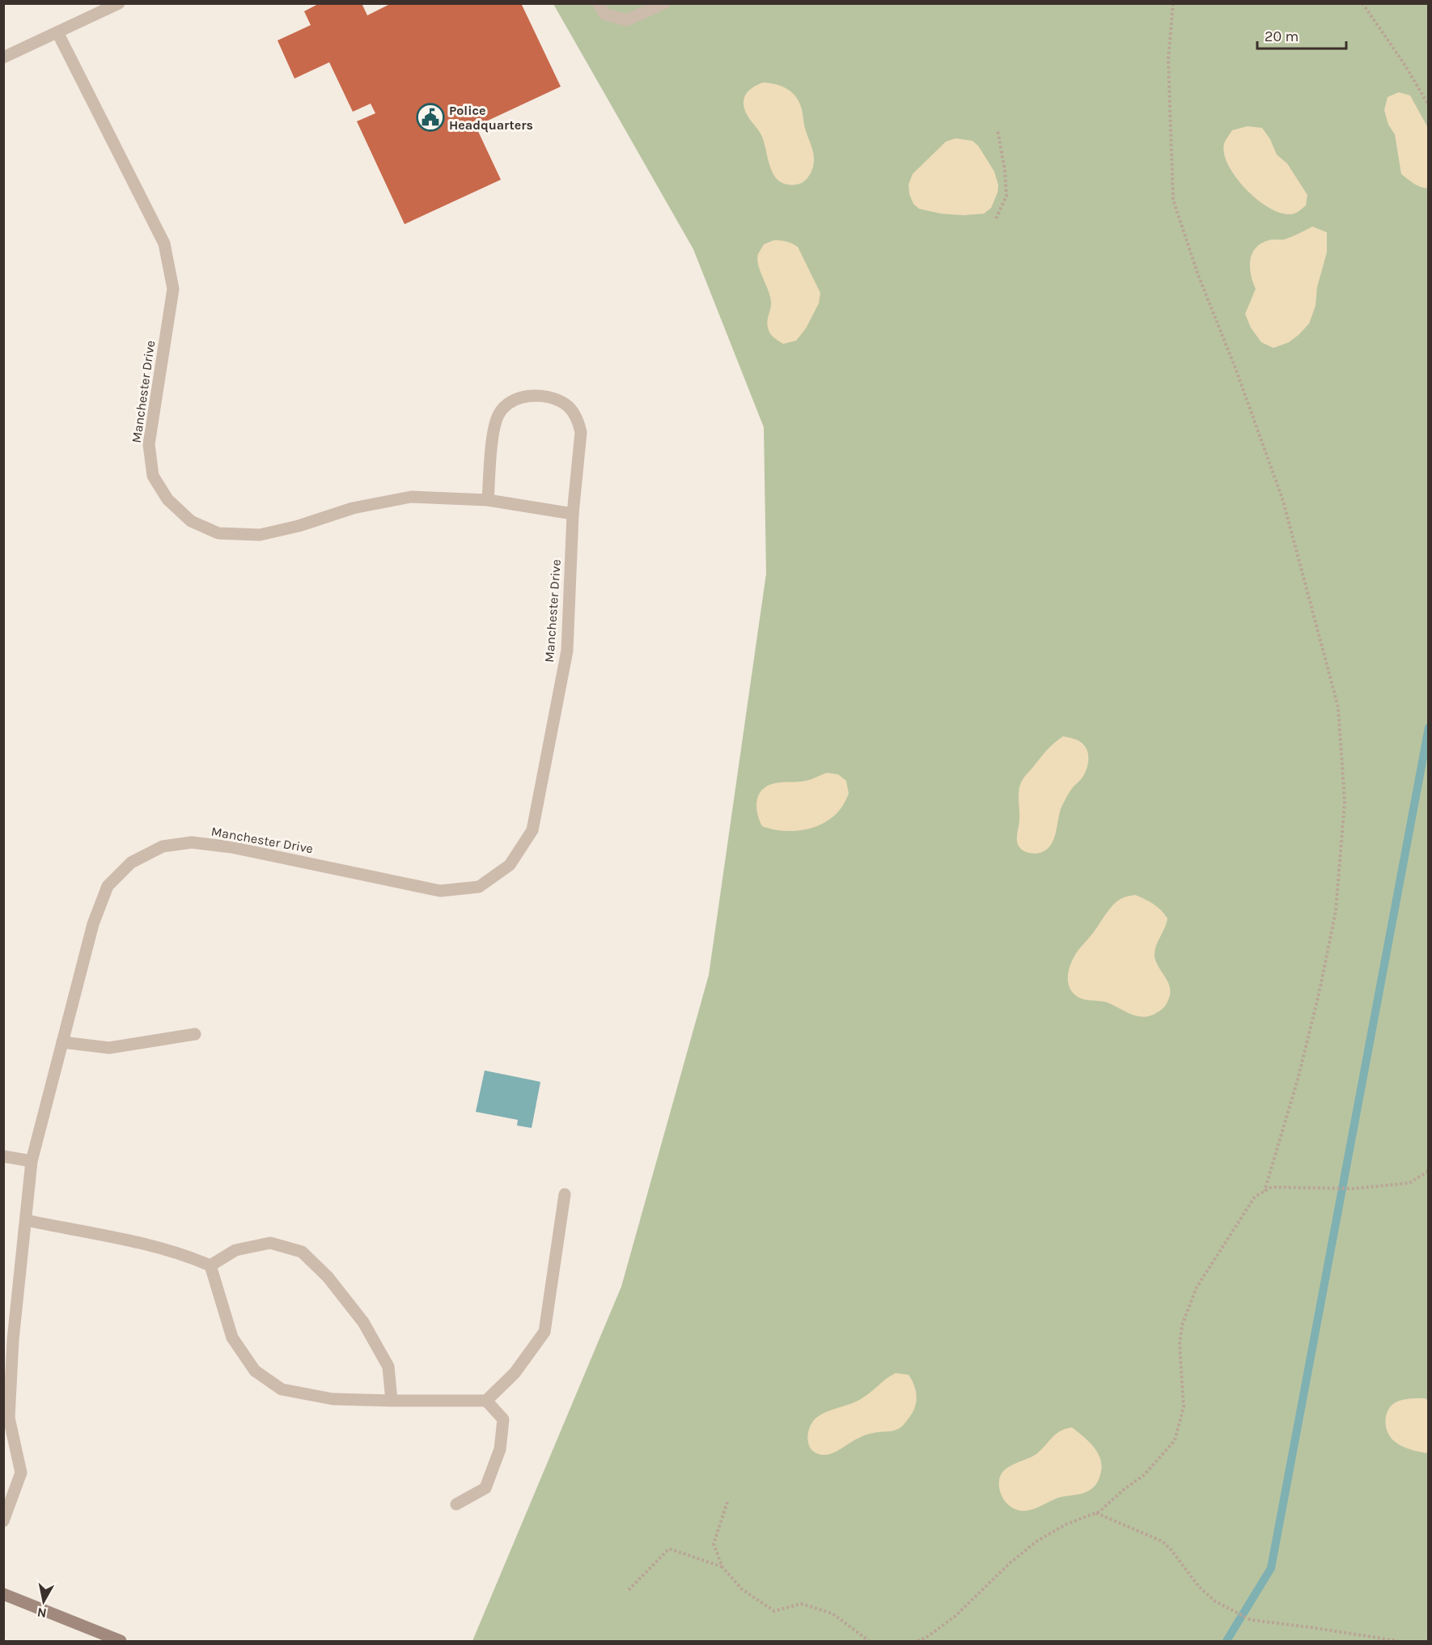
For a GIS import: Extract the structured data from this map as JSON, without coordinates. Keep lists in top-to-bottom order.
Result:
{
  "streets": {
    "street": ["Manchester Drive"]
  },
  "places": {
    "public building": ["Police Headquarters"]
  },
  "scale_bar": "20 m",
  "north": "bottom"
}
